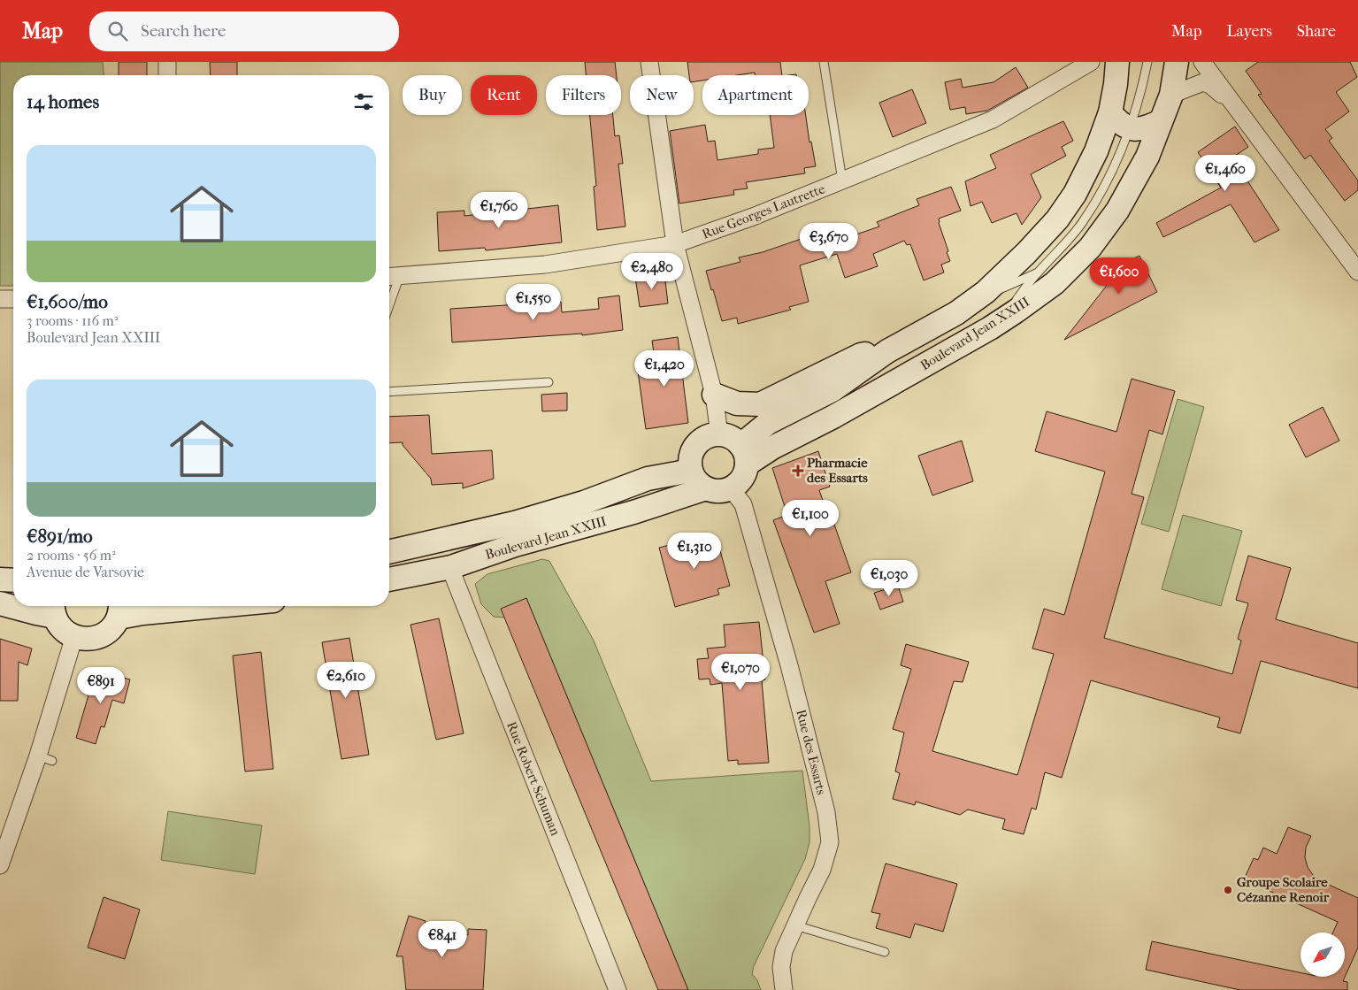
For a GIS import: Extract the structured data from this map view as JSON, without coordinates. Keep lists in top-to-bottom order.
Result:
{
  "streets": {
    "main road": ["Boulevard Jean XXIII"],
    "street": ["Rue Georges Lautrette", "Rue des Essarts", "Rue Robert Schuman"]
  },
  "crossings": [
    ["Boulevard Jean XXIII", "Rue des Essarts"],
    ["Boulevard Jean XXIII", "Rue Robert Schuman"]
  ],
  "places": {
    "health": ["Pharmacie des Essarts"],
    "other": ["Groupe Scolaire Cézanne Renoir"]
  },
  "north": "bottom left",
  "page": {
    "header": "Map",
    "search": "Search here",
    "nav": ["Map", "Layers", "Share"],
    "chip": [
      "Buy",
      "Rent",
      "Filters",
      "New",
      "Apartment"
    ],
    "heading": "14 homes",
    "list": [
      {
        "name": "€1,600/mo",
        "note": "3 rooms · 116 m² · Boulevard Jean XXIII"
      },
      {
        "name": "€891/mo",
        "note": "2 rooms · 56 m² · Avenue de Varsovie"
      }
    ],
    "price": [
      "€1,460",
      "€1,760",
      "€3,670",
      "€2,480",
      "€1,600",
      "€1,550",
      "€1,420",
      "€1,100",
      "€1,310",
      "€1,030",
      "€1,070",
      "€2,610",
      "€891",
      "€841"
    ]
  }
}
